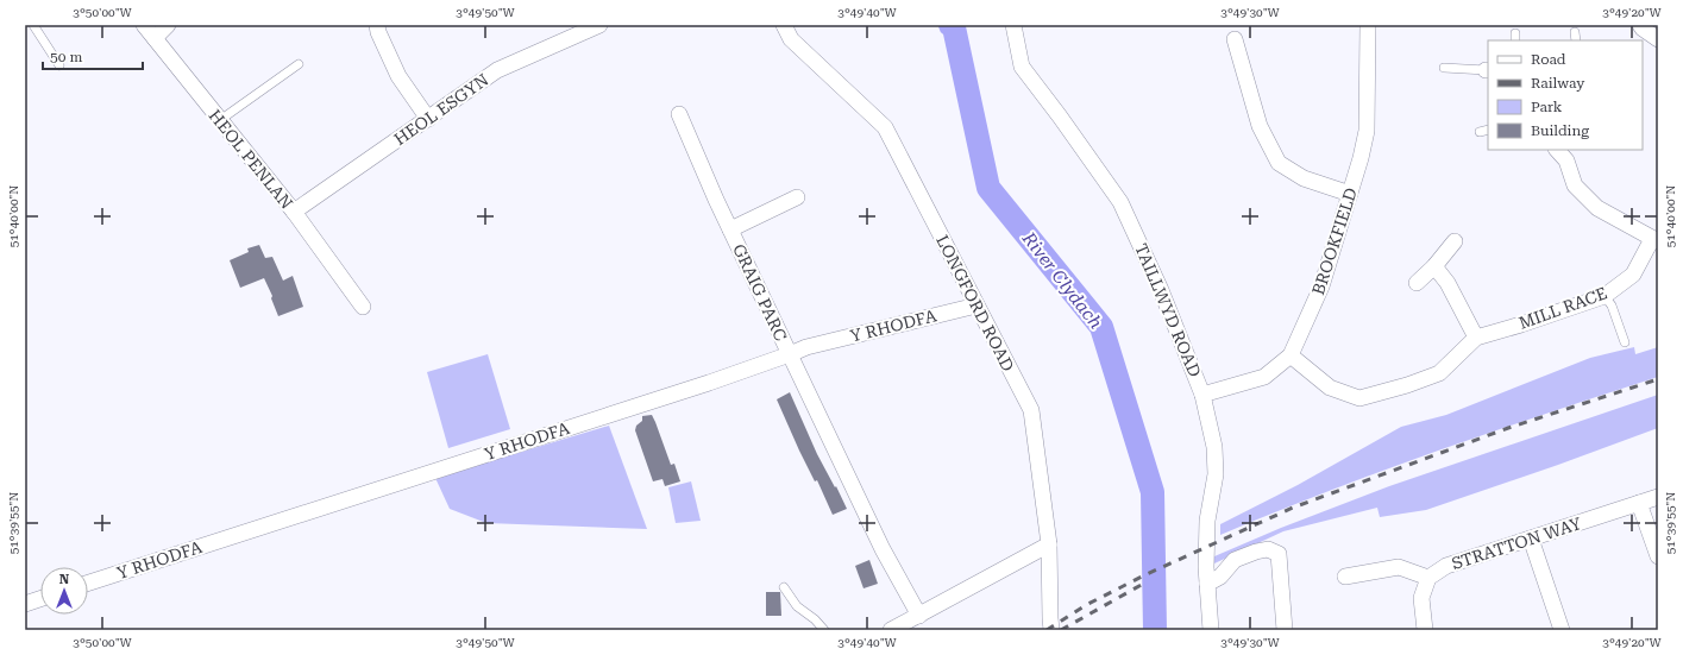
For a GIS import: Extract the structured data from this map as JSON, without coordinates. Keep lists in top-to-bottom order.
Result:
{
  "streets": {
    "street": [
      "HEOL ESGYN",
      "HEOL PENLAN",
      "BROOKFIELD",
      "GRAIG PARC",
      "LONGFORD ROAD",
      "MILL RACE",
      "TAILLWYD ROAD",
      "Y RHODFA",
      "STRATTON WAY"
    ]
  },
  "crossings": [
    ["HEOL ESGYN", "HEOL PENLAN"],
    ["BROOKFIELD", "MILL RACE"],
    ["BROOKFIELD", "TAILLWYD ROAD"],
    ["GRAIG PARC", "Y RHODFA"],
    ["LONGFORD ROAD", "Y RHODFA"]
  ],
  "water": ["River Clydach"],
  "legend": [
    "Road",
    "Railway",
    "Park",
    "Building"
  ],
  "scale_bar": "50 m",
  "north": "top",
  "coordinates": [
    "3°50'00\"W",
    "3°49'50\"W",
    "3°49'40\"W",
    "3°49'30\"W",
    "3°49'20\"W",
    "51°40'00\"N",
    "51°39'55\"N"
  ]
}
